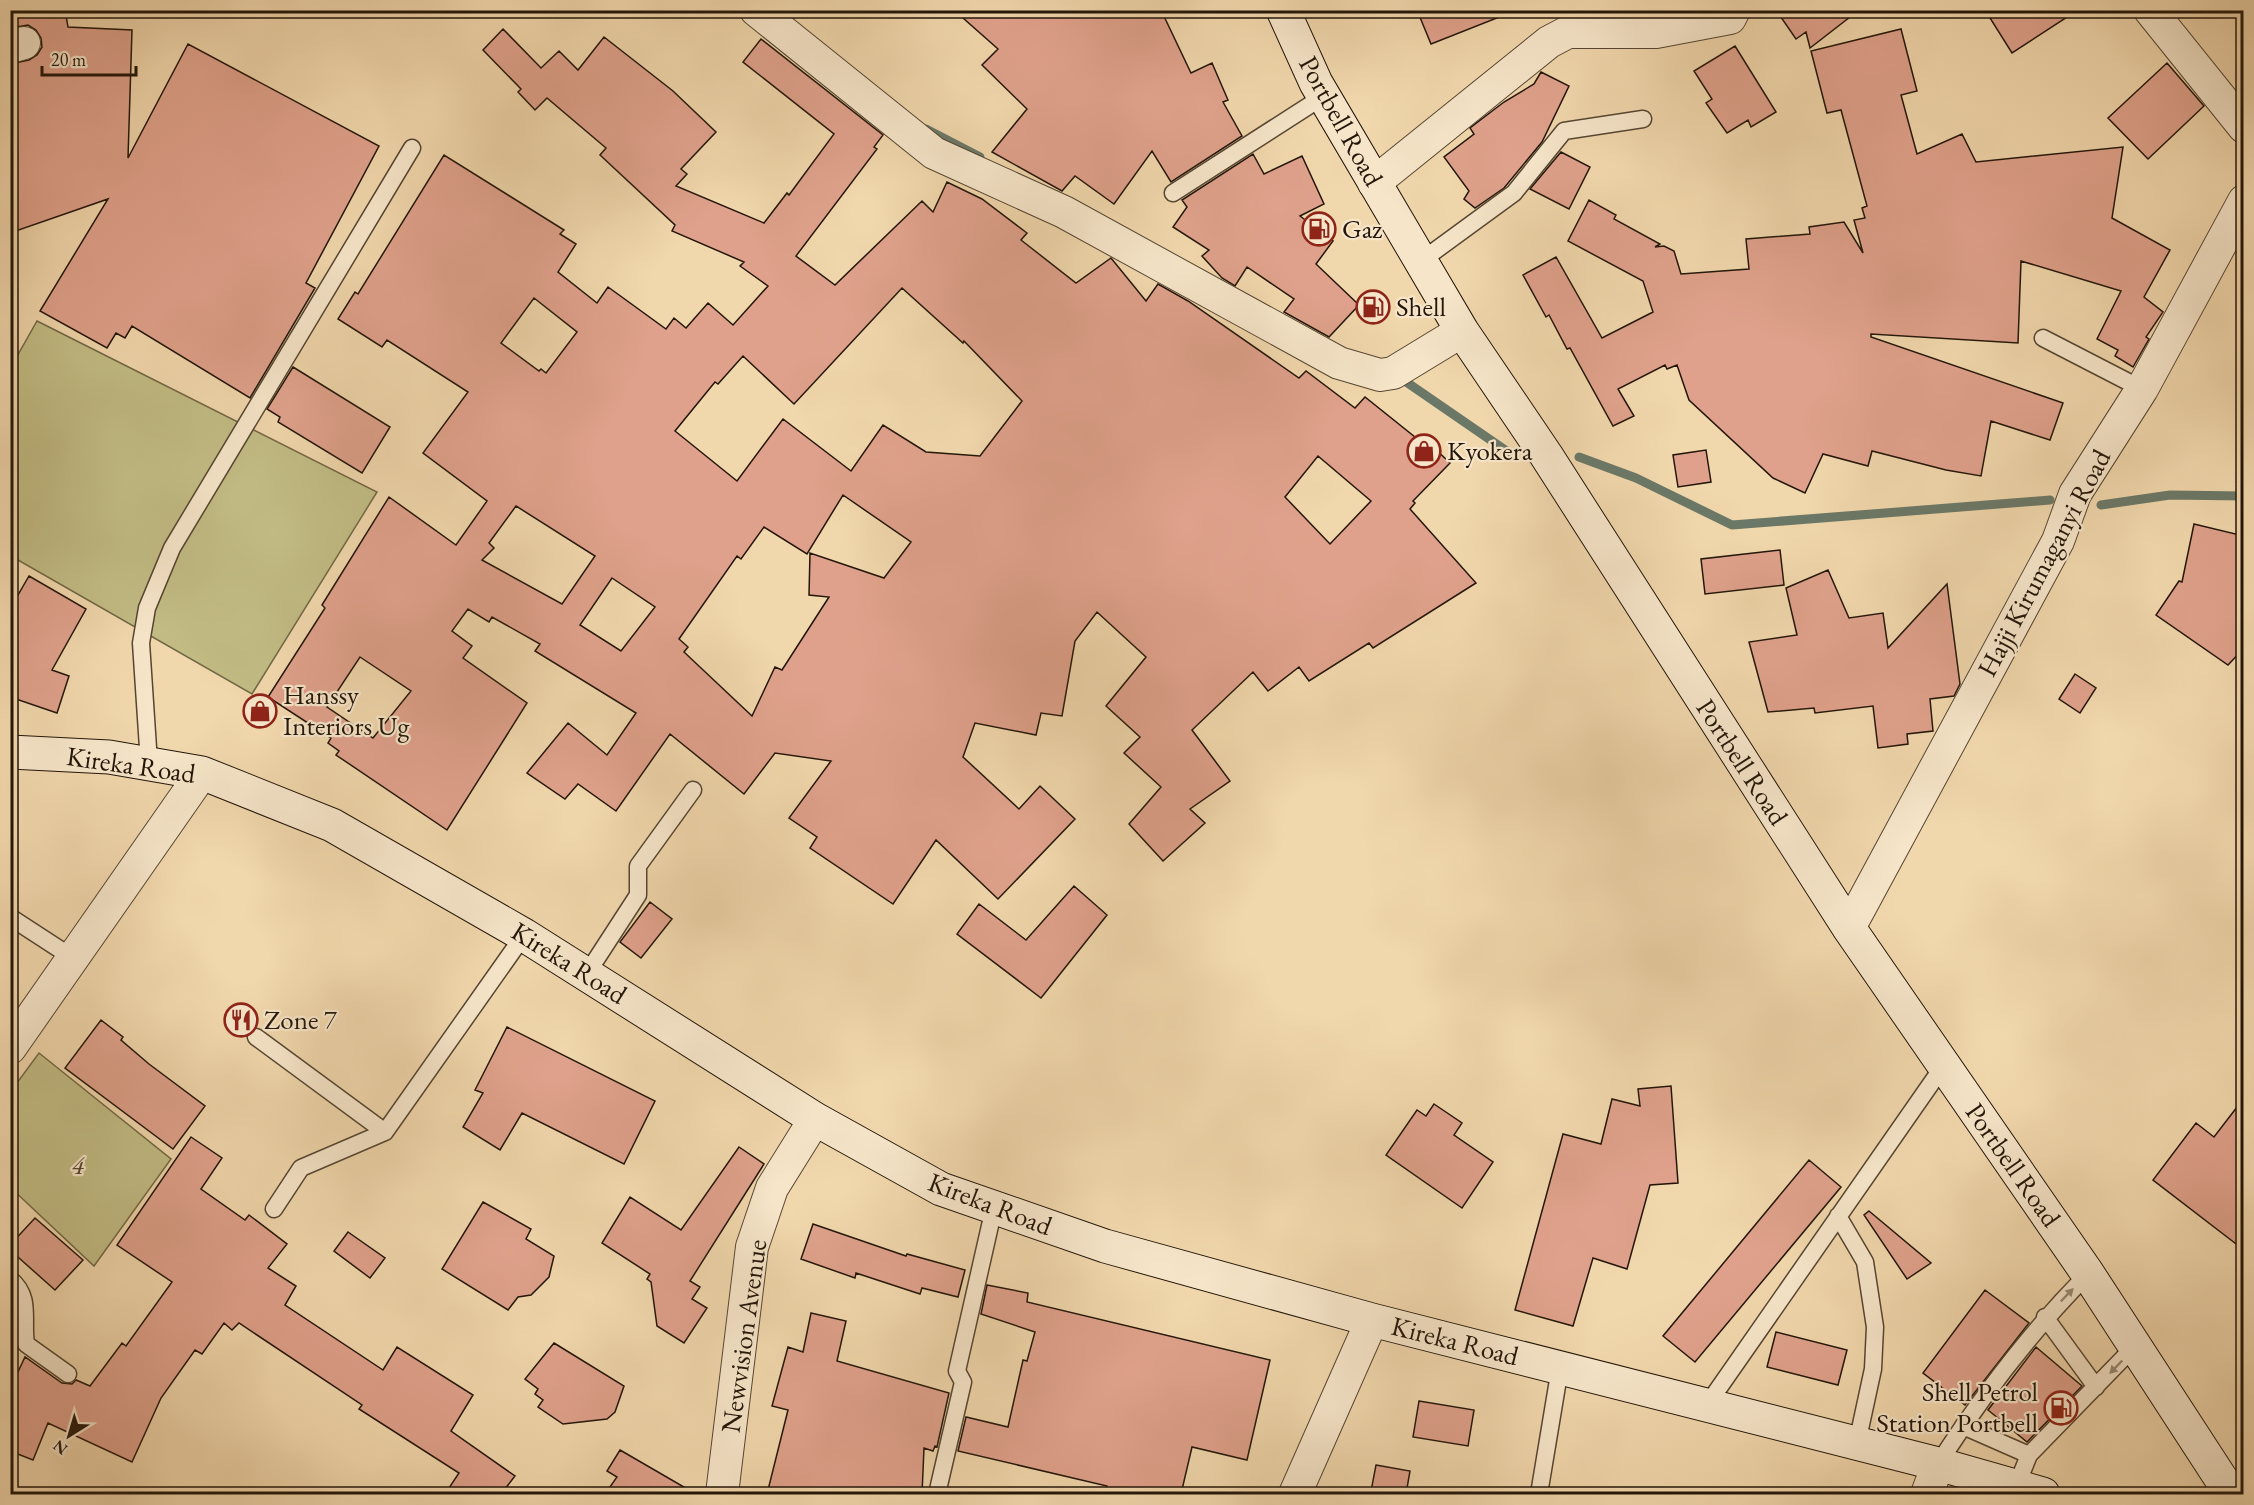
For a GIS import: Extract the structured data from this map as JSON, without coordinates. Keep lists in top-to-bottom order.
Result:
{
  "streets": {
    "main road": ["Portbell Road", "Kireka Road"],
    "street": ["Hajji Kirumaganyi Road", "Newvision Avenue"]
  },
  "crossings": [
    ["Portbell Road", "Hajji Kirumaganyi Road"],
    ["Kireka Road", "Newvision Avenue"]
  ],
  "parks": ["4"],
  "places": {
    "fuel station": ["Gaz", "Shell", "Shell Petrol Station Portbell"],
    "shop": ["Kyokera", "Hanssy Interiors Ug"],
    "restaurant": ["Zone 7"]
  },
  "scale_bar": "20 m",
  "north": "bottom left"
}
